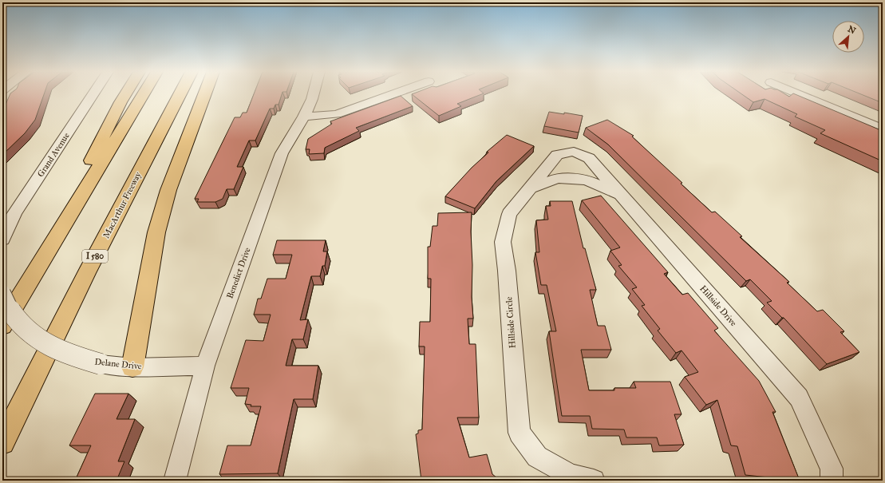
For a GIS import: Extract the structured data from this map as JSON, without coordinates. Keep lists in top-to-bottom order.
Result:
{
  "streets": {
    "highway": ["MacArthur Freeway", "I 580"],
    "street": [
      "Grand Avenue",
      "Benedict Drive",
      "Hillside Drive",
      "Hillside Circle",
      "Delane Drive"
    ]
  },
  "crossings": [
    ["Benedict Drive", "Delane Drive"],
    ["Hillside Drive", "Hillside Circle"]
  ],
  "north": "top right"
}
